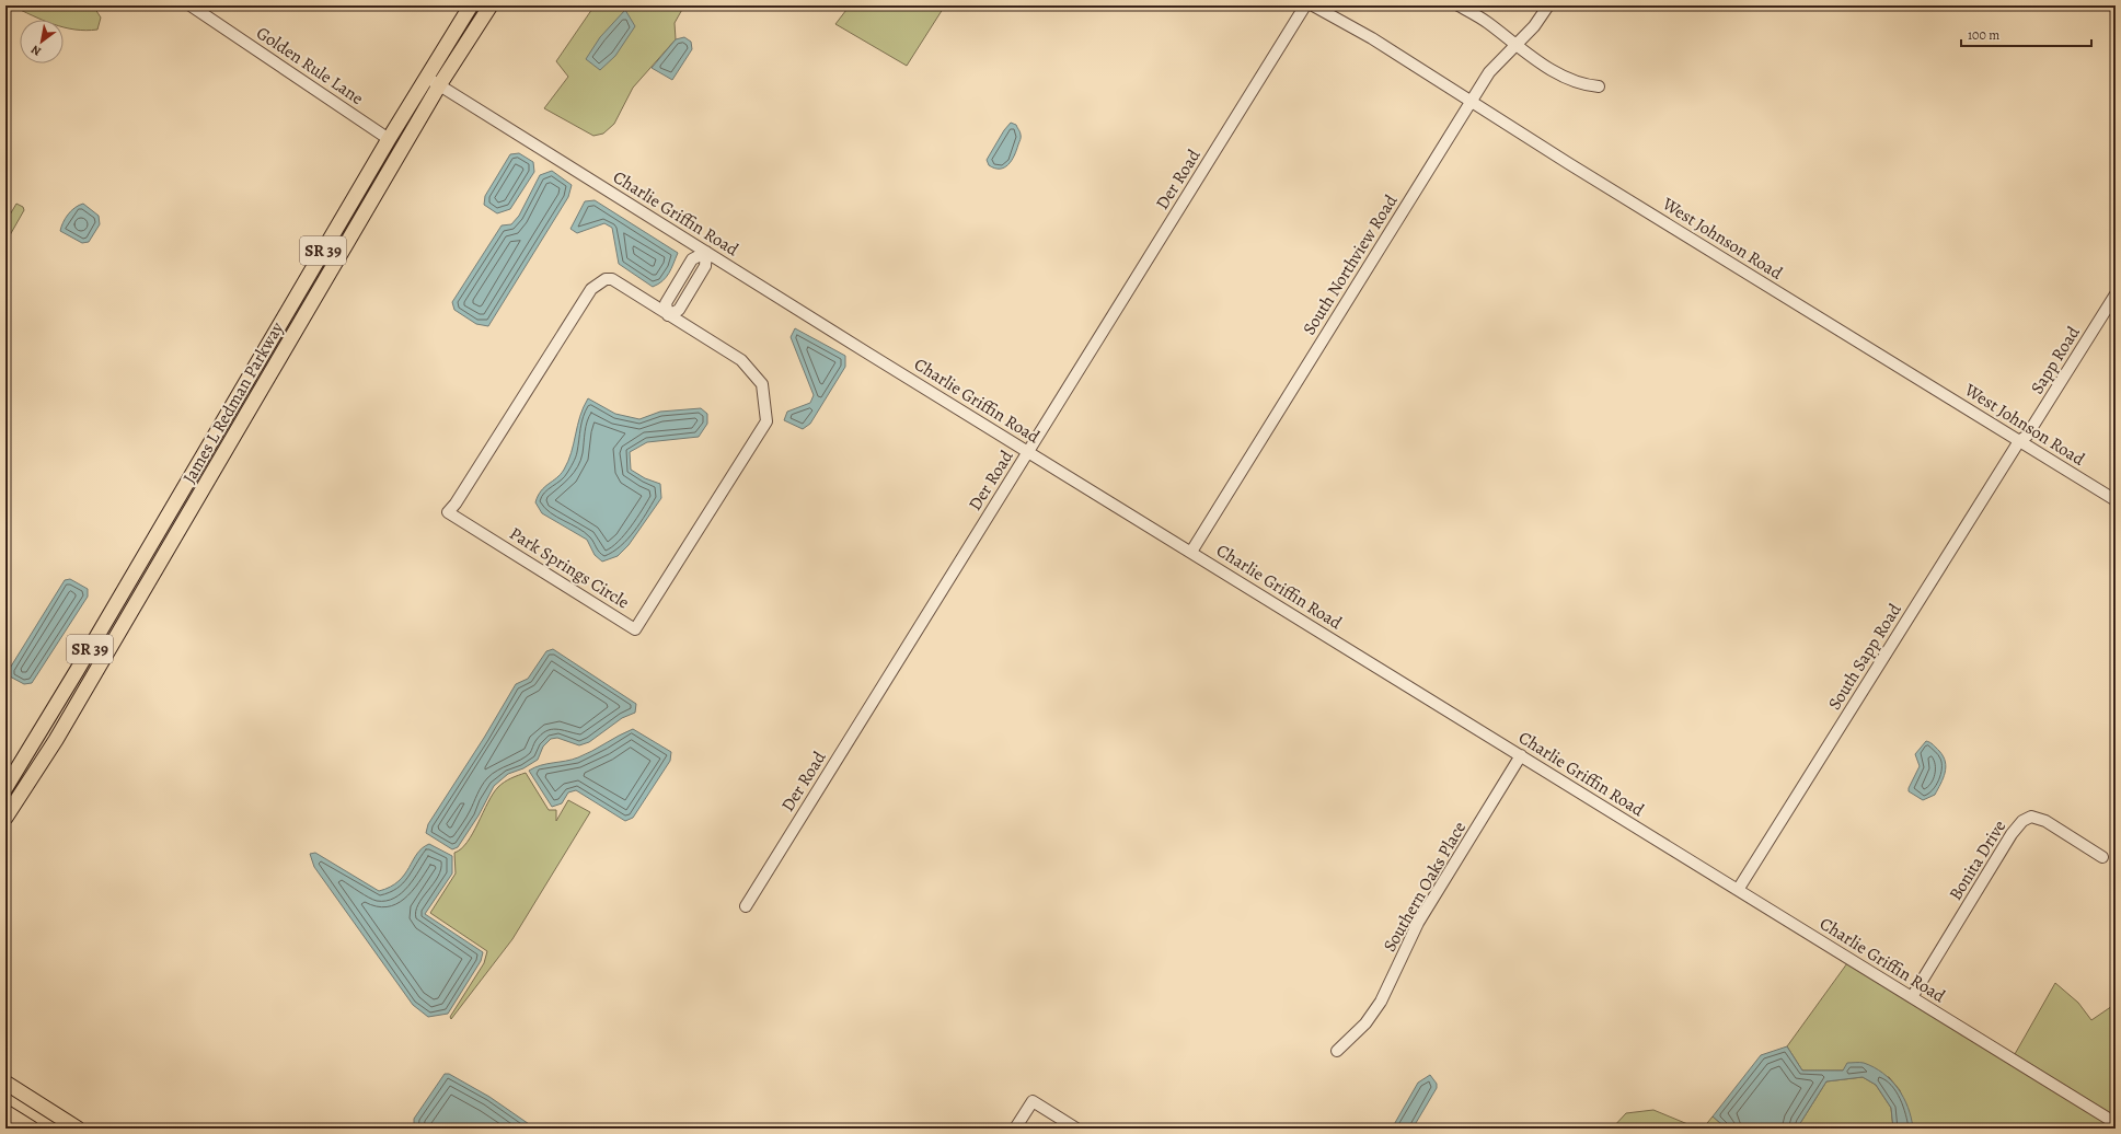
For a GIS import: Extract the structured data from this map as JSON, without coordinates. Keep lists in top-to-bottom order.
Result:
{
  "streets": {
    "main road": ["SR 39", "James L Redman Parkway"],
    "street": [
      "Golden Rule Lane",
      "Der Road",
      "Charlie Griffin Road",
      "West Johnson Road",
      "South Northview Road",
      "Sapp Road",
      "Park Springs Circle",
      "South Sapp Road",
      "Bonita Drive",
      "Southern Oaks Place"
    ]
  },
  "crossings": [
    ["Golden Rule Lane", "James L Redman Parkway"],
    ["Der Road", "Charlie Griffin Road"],
    ["Charlie Griffin Road", "South Northview Road"],
    ["Charlie Griffin Road", "James L Redman Parkway"],
    ["Charlie Griffin Road", "South Sapp Road"],
    ["Charlie Griffin Road", "Bonita Drive"],
    ["Charlie Griffin Road", "Southern Oaks Place"],
    ["West Johnson Road", "South Northview Road"],
    ["West Johnson Road", "Sapp Road"],
    ["West Johnson Road", "South Sapp Road"],
    ["Sapp Road", "South Sapp Road"]
  ],
  "scale_bar": "100 m",
  "north": "bottom left"
}
